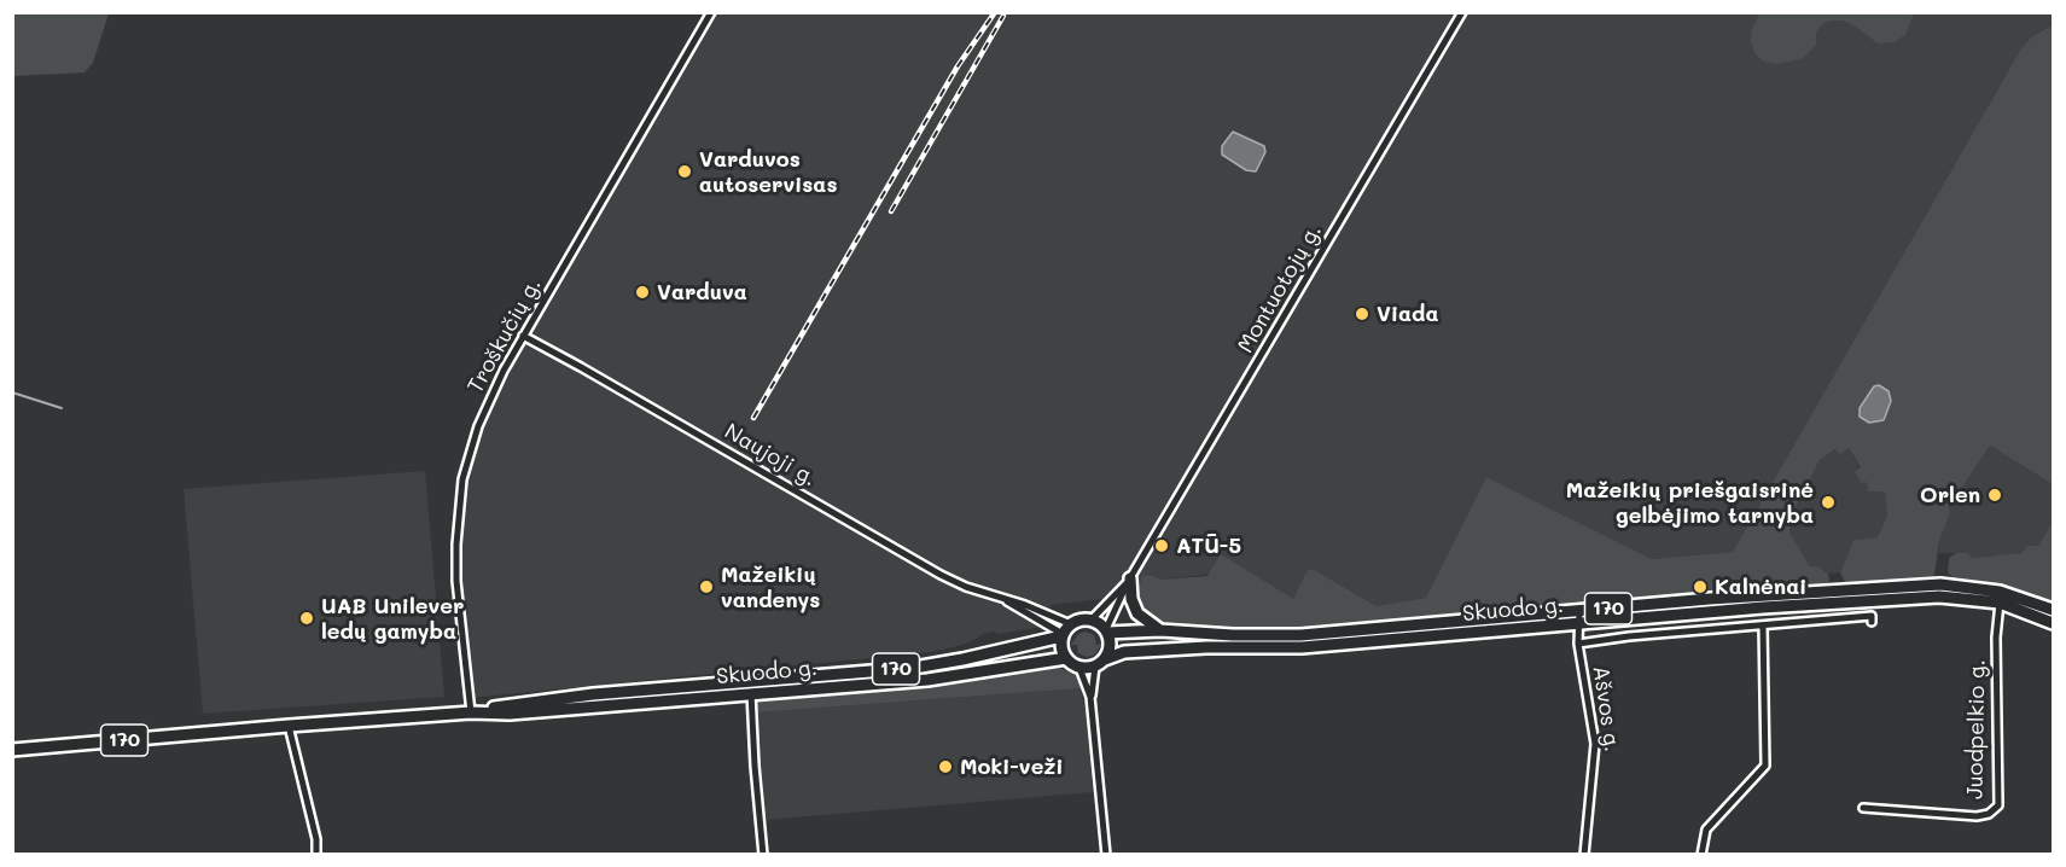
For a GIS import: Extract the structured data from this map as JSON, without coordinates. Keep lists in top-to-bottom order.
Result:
{
  "streets": {
    "main road": ["170", "Skuodo g."],
    "street": [
      "Montuotojų g.",
      "Troškučių g.",
      "Naujoji g.",
      "Ašvos g.",
      "Juodpelkio g."
    ]
  },
  "crossings": [
    ["Montuotojų g.", "Naujoji g."],
    ["Montuotojų g.", "Skuodo g."],
    ["Troškučių g.", "Naujoji g."],
    ["Troškučių g.", "Skuodo g."],
    ["Naujoji g.", "Skuodo g."],
    ["Skuodo g.", "Ašvos g."],
    ["Skuodo g.", "Juodpelkio g."]
  ],
  "places": [
    "Varduvos autoservisas",
    "Varduva",
    "Viada",
    "Orlen",
    "Mažeikių priešgaisrinė gelbėjimo tarnyba",
    "ATŪ-5",
    "Mažeikių vandenys",
    "Kalnėnai",
    "UAB Unilever ledų gamyba",
    "Moki-veži"
  ]
}
